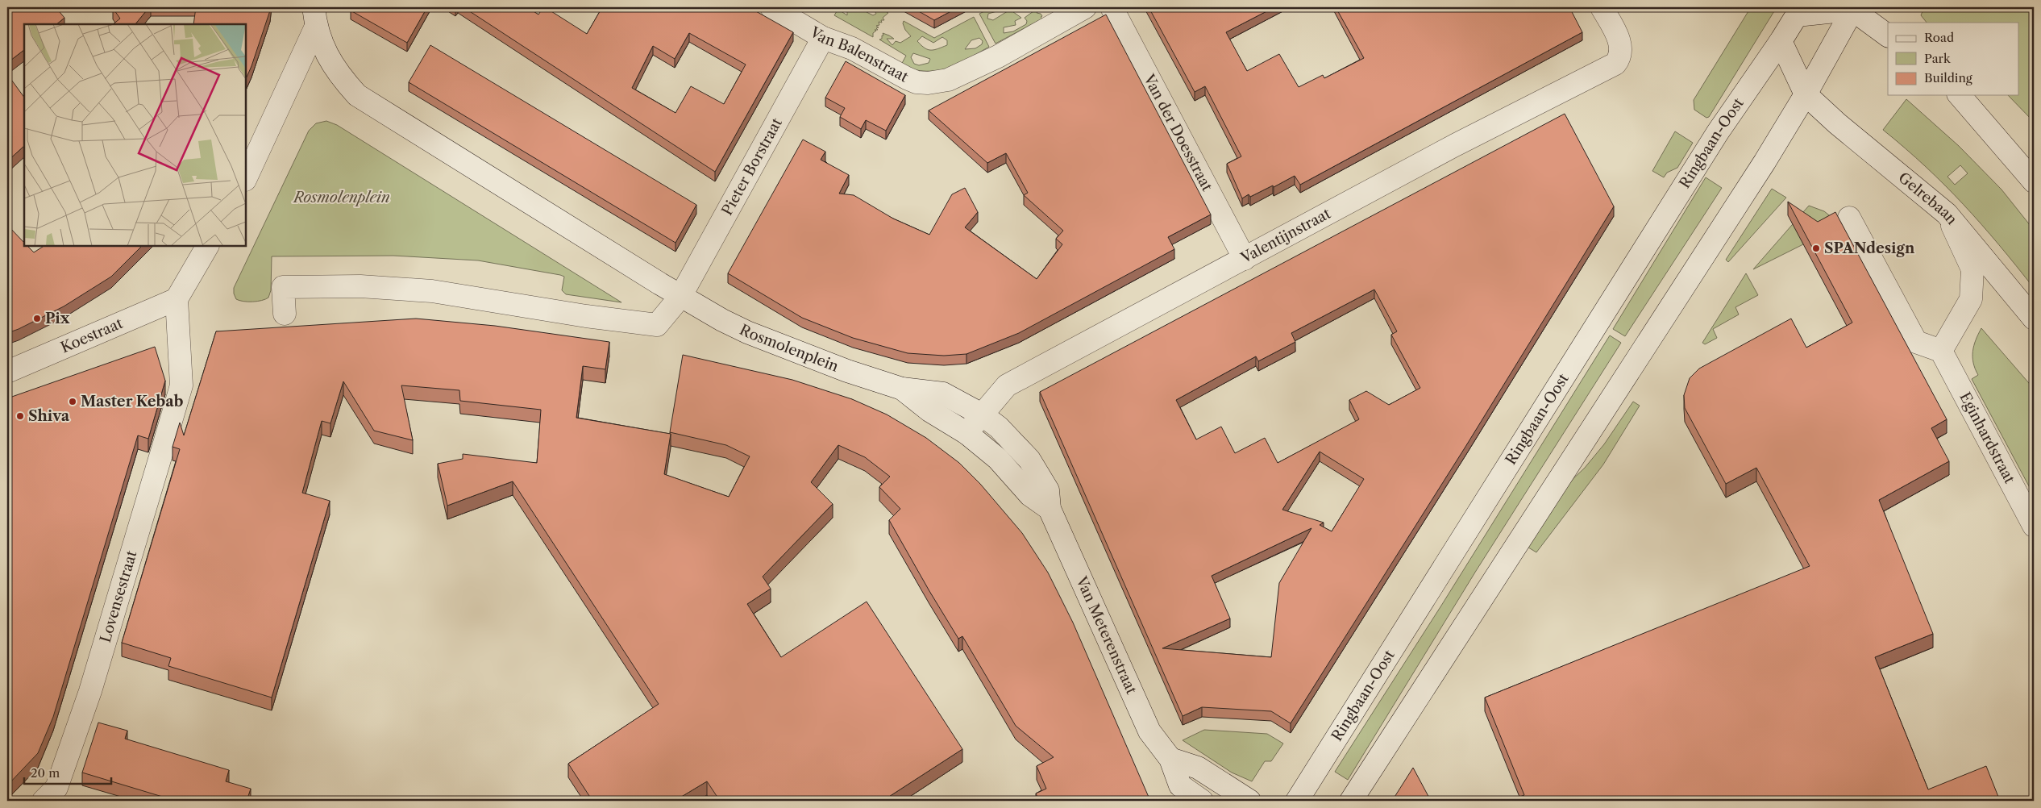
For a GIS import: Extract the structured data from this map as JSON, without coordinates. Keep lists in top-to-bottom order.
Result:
{
  "streets": {
    "street": [
      "Van Balenstraat",
      "Van der Doesstraat",
      "Ringbaan-Oost",
      "Pieter Borstraat",
      "Gelrebaan",
      "Valentijnstraat",
      "Koestraat",
      "Rosmolenplein",
      "Eginhardstraat",
      "Lovensestraat",
      "Van Meterenstraat"
    ]
  },
  "crossings": [
    ["Van Balenstraat", "Pieter Borstraat"],
    ["Van der Doesstraat", "Valentijnstraat"],
    ["Pieter Borstraat", "Rosmolenplein"],
    ["Valentijnstraat", "Rosmolenplein"],
    ["Valentijnstraat", "Van Meterenstraat"],
    ["Koestraat", "Lovensestraat"],
    ["Rosmolenplein", "Van Meterenstraat"]
  ],
  "parks": ["Rosmolenplein"],
  "places": [
    "SPANdesign",
    "Pix",
    "Master Kebab",
    "Shiva"
  ],
  "legend": ["Road", "Park", "Building"],
  "scale_bar": "20 m"
}
